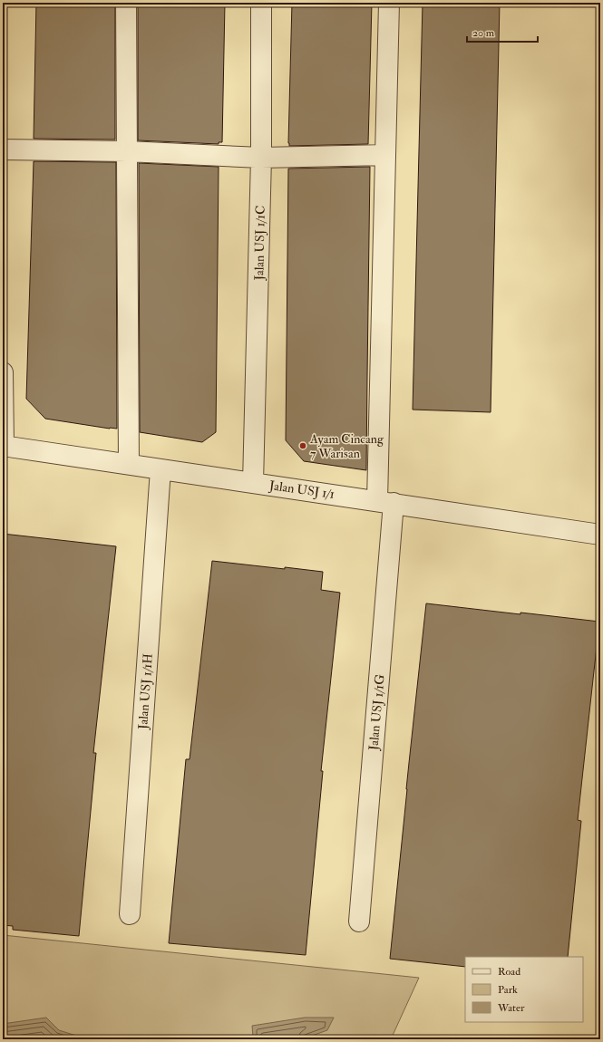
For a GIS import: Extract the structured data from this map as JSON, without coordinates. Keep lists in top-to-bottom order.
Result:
{
  "streets": {
    "street": [
      "Jalan USJ 1/1C",
      "Jalan USJ 1/1",
      "Jalan USJ 1/1H",
      "Jalan USJ 1/1G"
    ]
  },
  "crossings": [
    ["Jalan USJ 1/1C", "Jalan USJ 1/1"],
    ["Jalan USJ 1/1", "Jalan USJ 1/1H"],
    ["Jalan USJ 1/1", "Jalan USJ 1/1G"]
  ],
  "places": ["Ayam Cincang 7 Warisan"],
  "legend": ["Road", "Park", "Water"],
  "scale_bar": "20 m"
}
